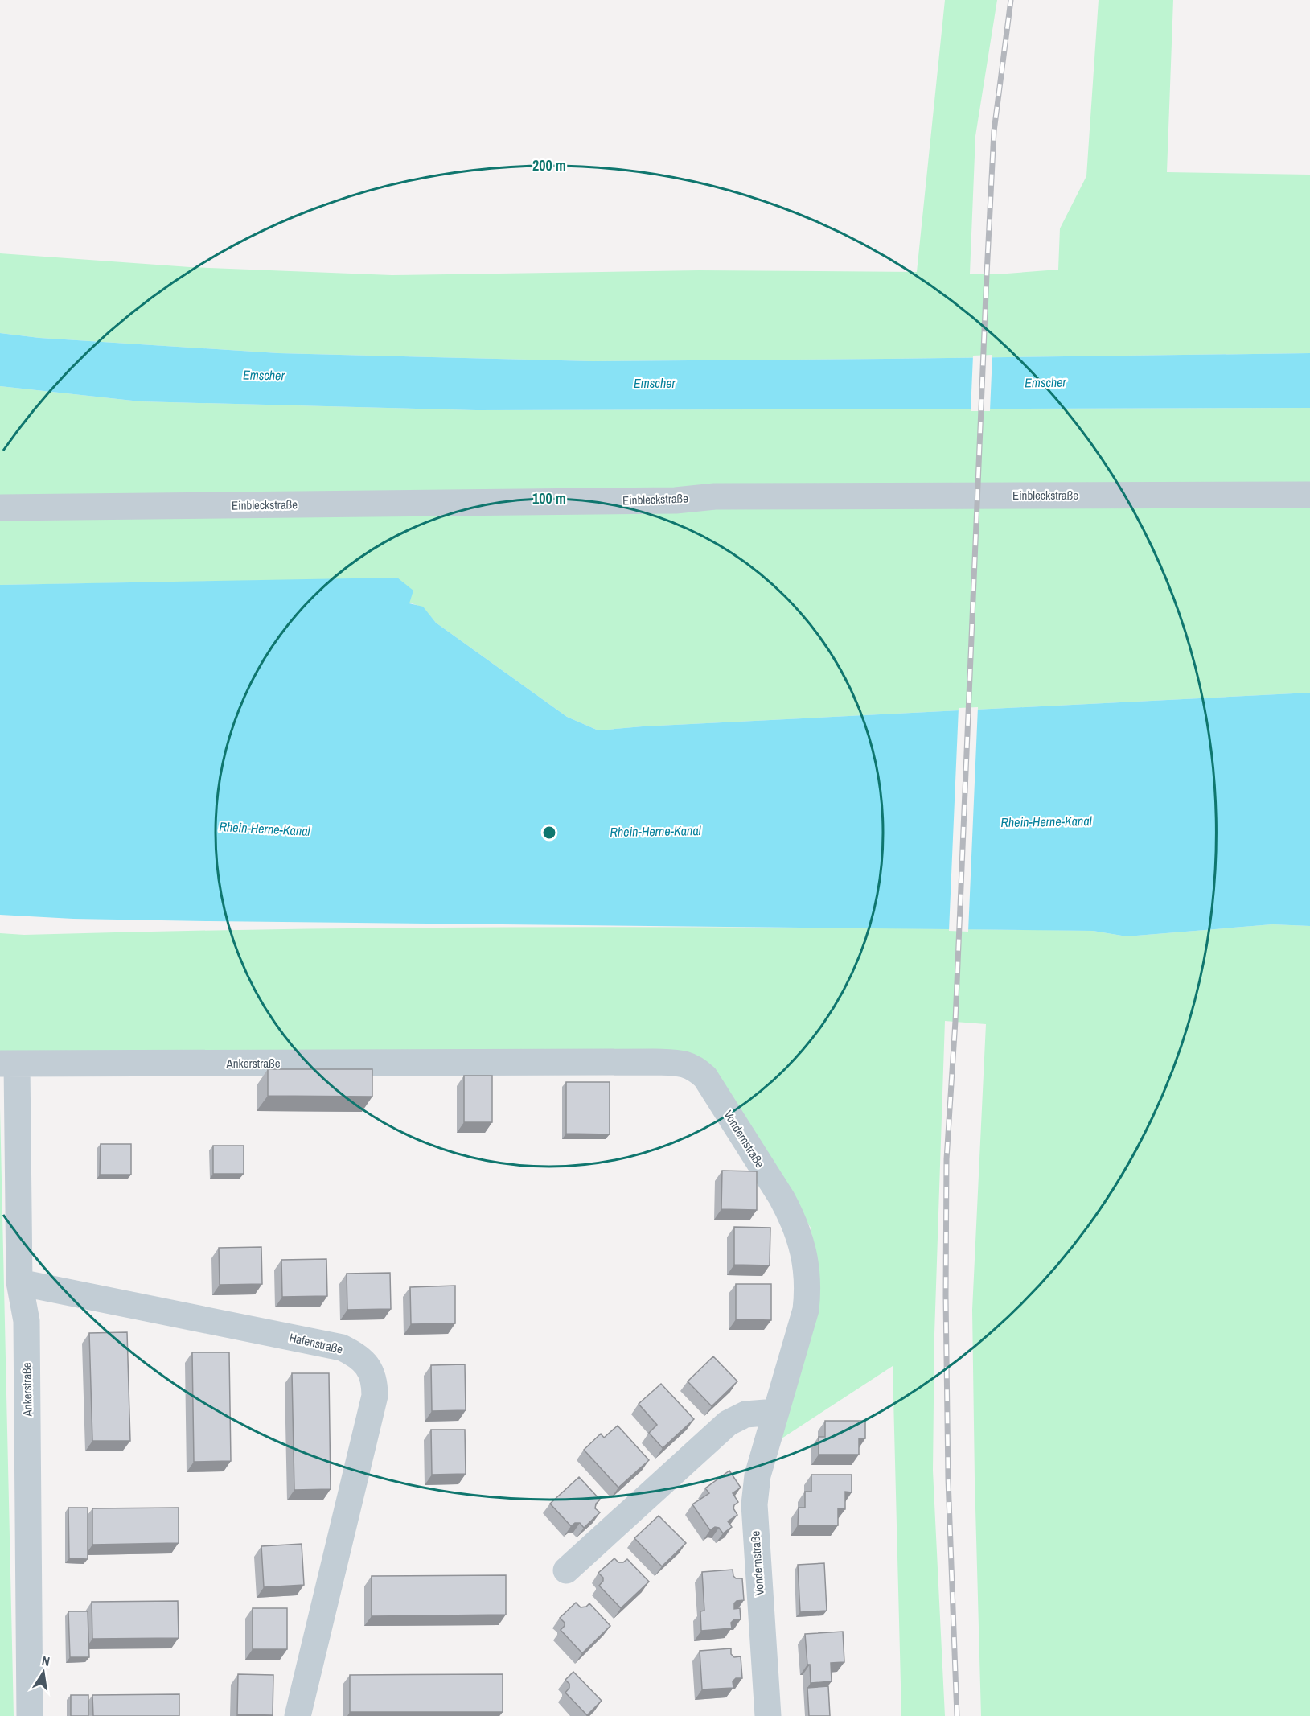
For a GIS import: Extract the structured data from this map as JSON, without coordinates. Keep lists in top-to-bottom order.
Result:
{
  "streets": {
    "street": [
      "Einbleckstraße",
      "Ankerstraße",
      "Vondernstraße",
      "Hafenstraße"
    ]
  },
  "crossings": [
    ["Ankerstraße", "Vondernstraße"],
    ["Ankerstraße", "Hafenstraße"]
  ],
  "water": ["Emscher", "Rhein-Herne-Kanal"],
  "north": "top",
  "rings": ["200 m", "100 m"]
}
